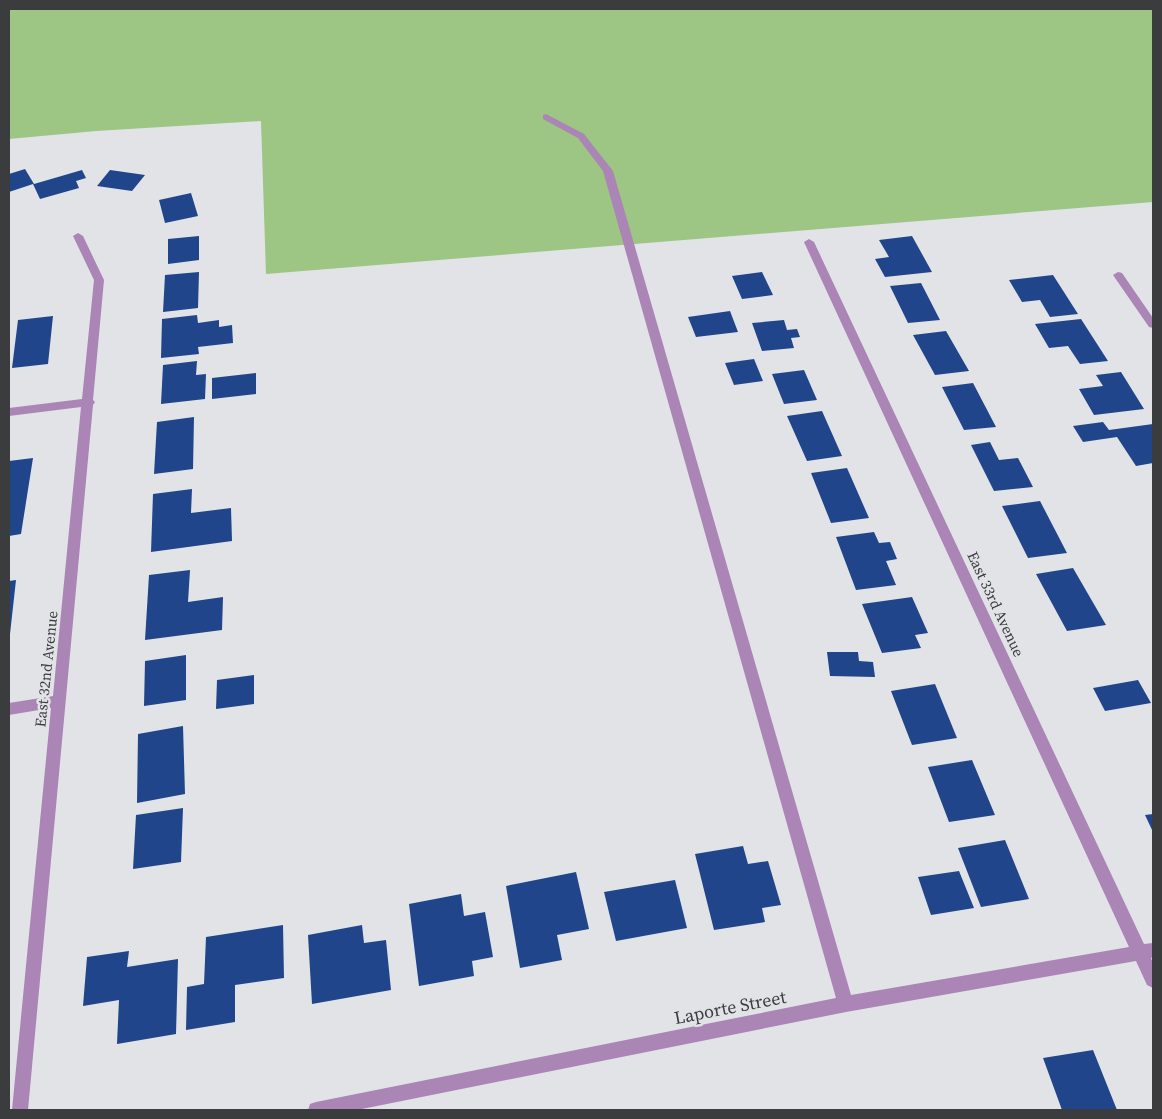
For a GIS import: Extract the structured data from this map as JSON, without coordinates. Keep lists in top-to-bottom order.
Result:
{
  "streets": {
    "street": ["East 33rd Avenue", "East 32nd Avenue", "Laporte Street"]
  },
  "crossings": [
    ["East 33rd Avenue", "Laporte Street"]
  ]
}
